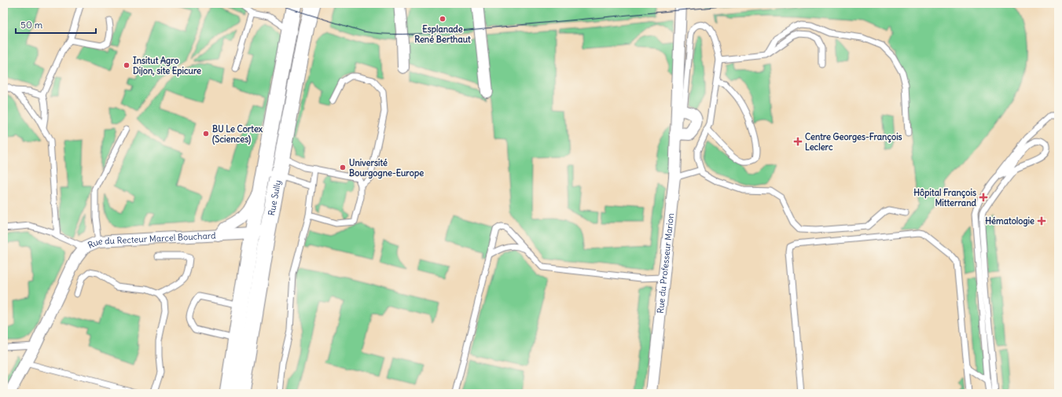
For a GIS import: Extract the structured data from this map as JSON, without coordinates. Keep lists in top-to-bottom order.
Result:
{
  "streets": {
    "main road": ["Rue Sully"],
    "street": ["Rue du Recteur Marcel Bouchard", "Rue du Professeur Marion"]
  },
  "crossings": [
    ["Rue Sully", "Rue du Recteur Marcel Bouchard"]
  ],
  "places": {
    "other": [
      "Esplanade René Berthaut",
      "Insitut Agro Dijon, site Epicure",
      "BU Le Cortex (Sciences)",
      "Université Bourgogne-Europe"
    ],
    "health": ["Centre Georges-François Leclerc", "Hôpital François Mitterrand", "Hématologie"]
  },
  "scale_bar": "50 m"
}
